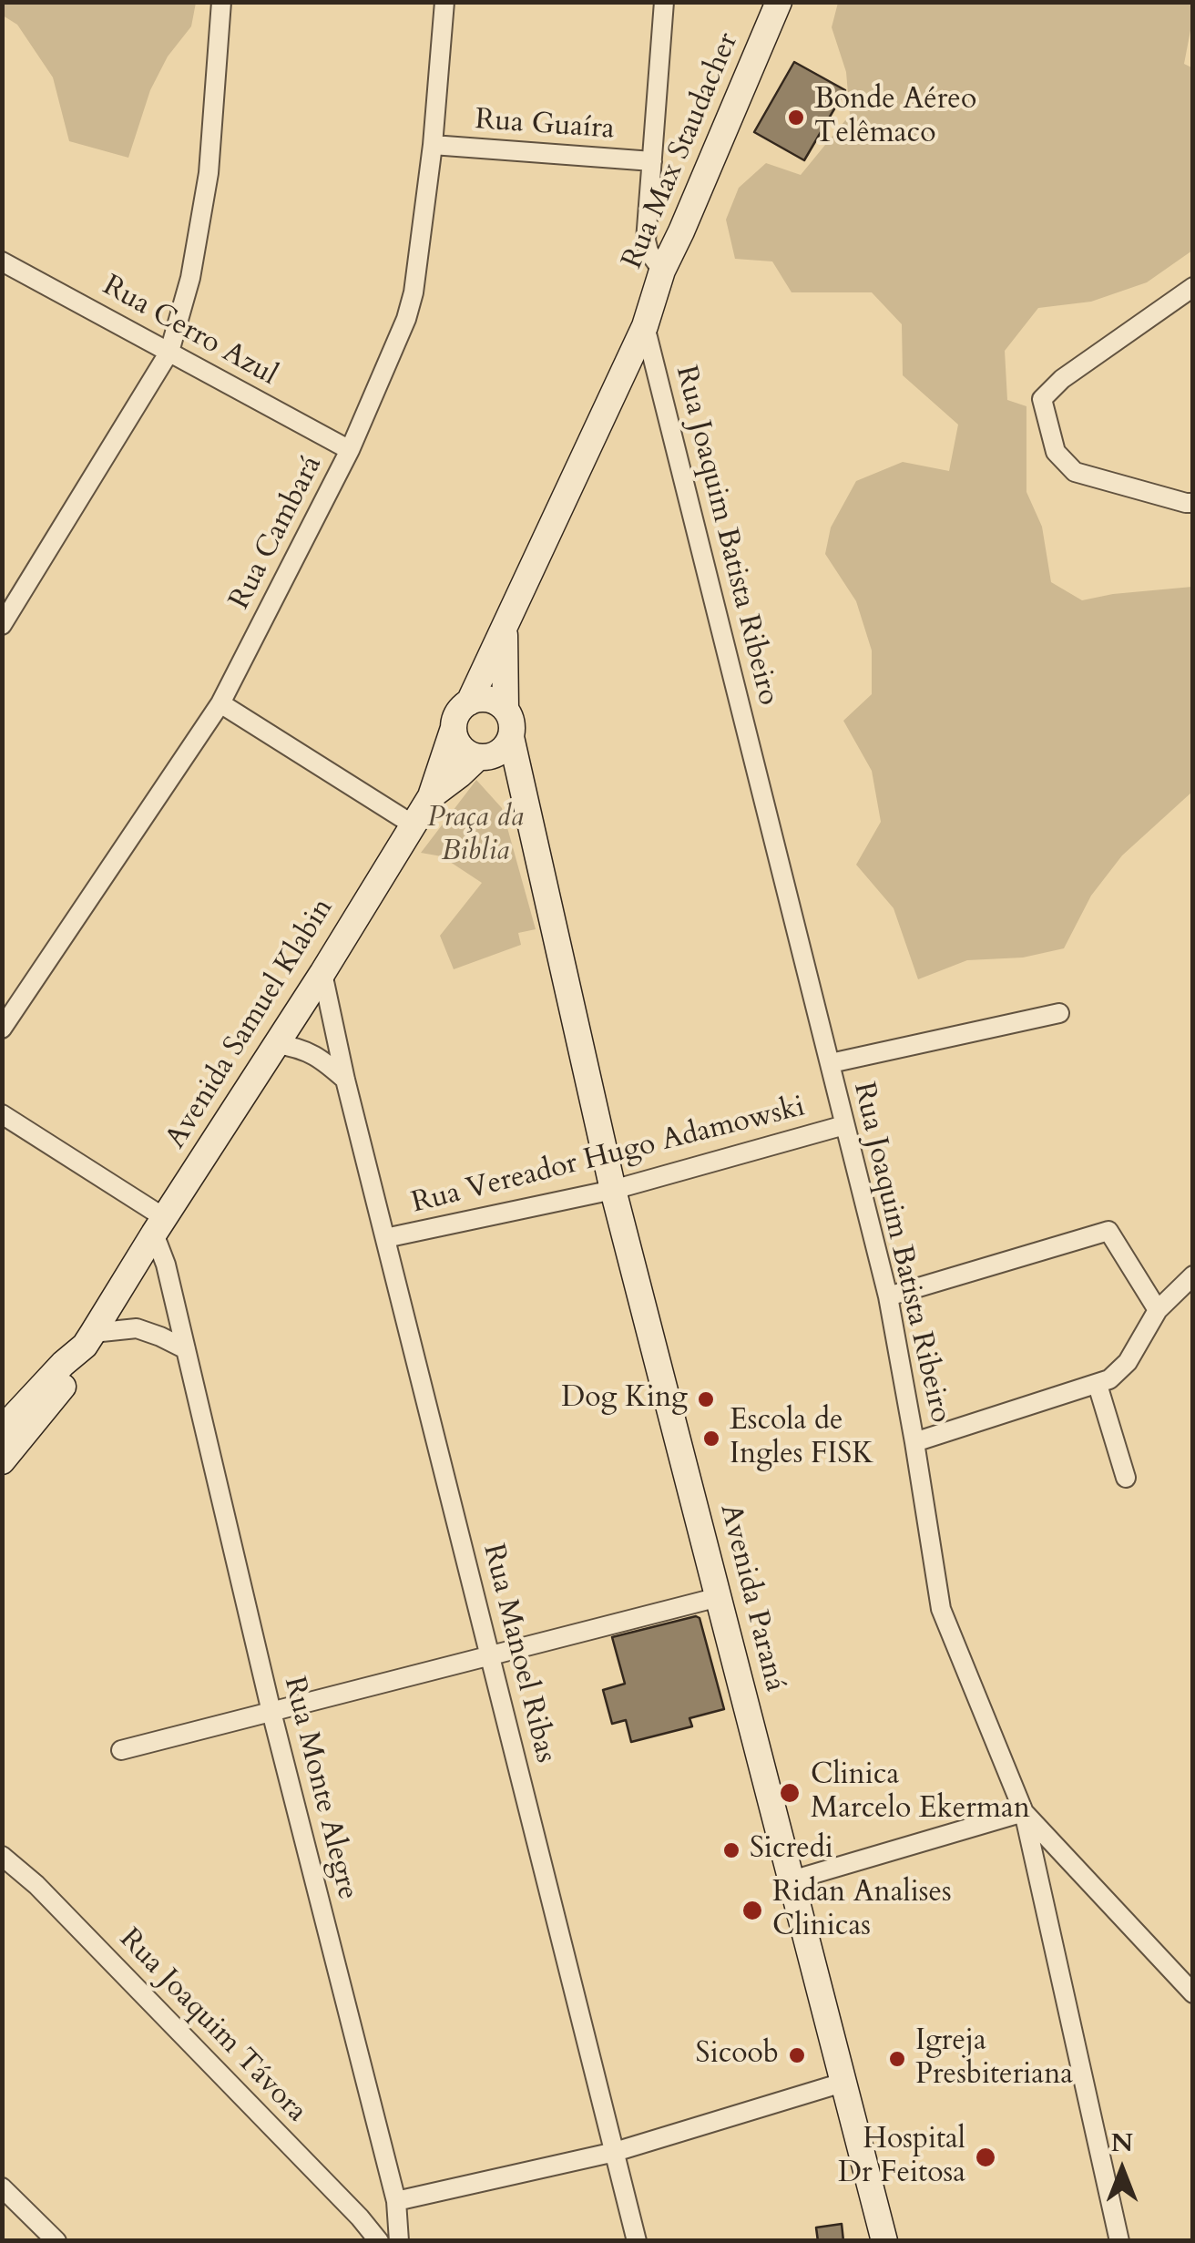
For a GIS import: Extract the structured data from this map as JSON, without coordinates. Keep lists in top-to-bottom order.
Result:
{
  "streets": {
    "main road": ["Rua Max Staudacher", "Avenida Samuel Klabin", "Avenida Paraná"],
    "street": [
      "Rua Guaíra",
      "Rua Cerro Azul",
      "Rua Cambará",
      "Rua Joaquim Batista Ribeiro",
      "Rua Vereador Hugo Adamowski",
      "Rua Manoel Ribas",
      "Rua Monte Alegre",
      "Rua Joaquim Távora"
    ]
  },
  "crossings": [
    ["Rua Guaíra", "Rua Cambará"],
    ["Rua Max Staudacher", "Rua Joaquim Batista Ribeiro"],
    ["Rua Cerro Azul", "Rua Cambará"],
    ["Rua Joaquim Batista Ribeiro", "Rua Vereador Hugo Adamowski"],
    ["Avenida Samuel Klabin", "Avenida Paraná"],
    ["Avenida Samuel Klabin", "Rua Manoel Ribas"],
    ["Avenida Samuel Klabin", "Rua Monte Alegre"],
    ["Rua Vereador Hugo Adamowski", "Avenida Paraná"],
    ["Rua Vereador Hugo Adamowski", "Rua Manoel Ribas"]
  ],
  "parks": ["Praça da Biblia"],
  "places": [
    "Bonde Aéreo Telêmaco",
    "Dog King",
    "Escola de Ingles FISK",
    "Clinica Marcelo Ekerman",
    "Sicredi",
    "Ridan Analises Clinicas",
    "Sicoob",
    "Igreja Presbiteriana",
    "Hospital Dr Feitosa"
  ],
  "north": "top"
}
